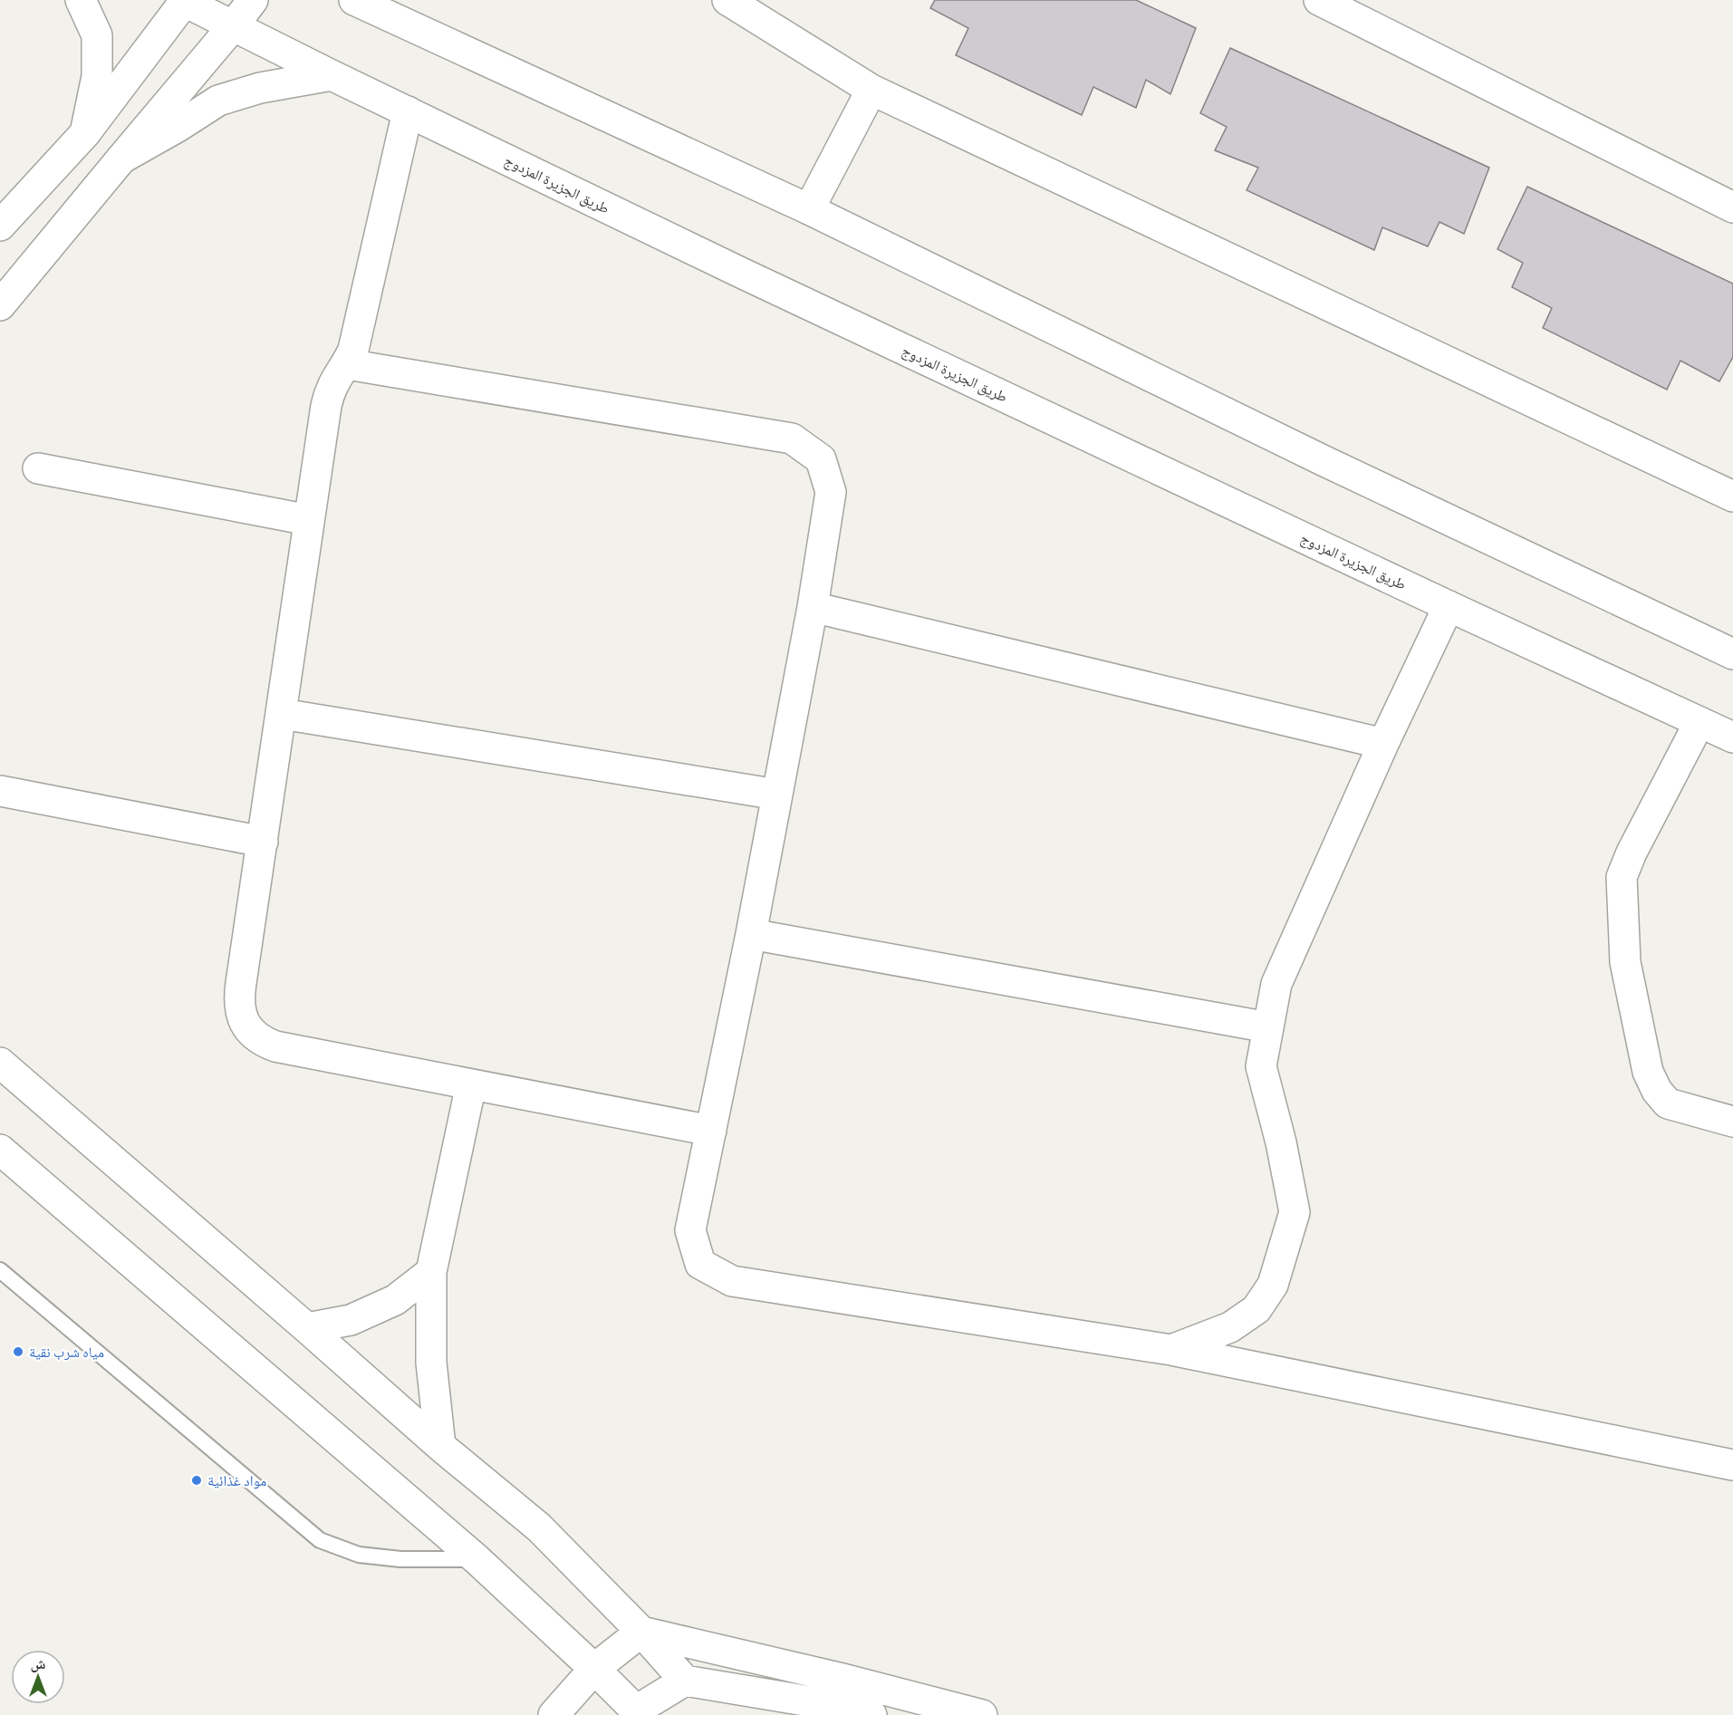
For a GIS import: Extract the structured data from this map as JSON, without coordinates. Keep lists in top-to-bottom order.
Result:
{
  "streets": {
    "street": ["طريق الجزيرة المزدوج"]
  },
  "places": ["مياه شرب نقية", "مواد غذائية"],
  "north": "top"
}
